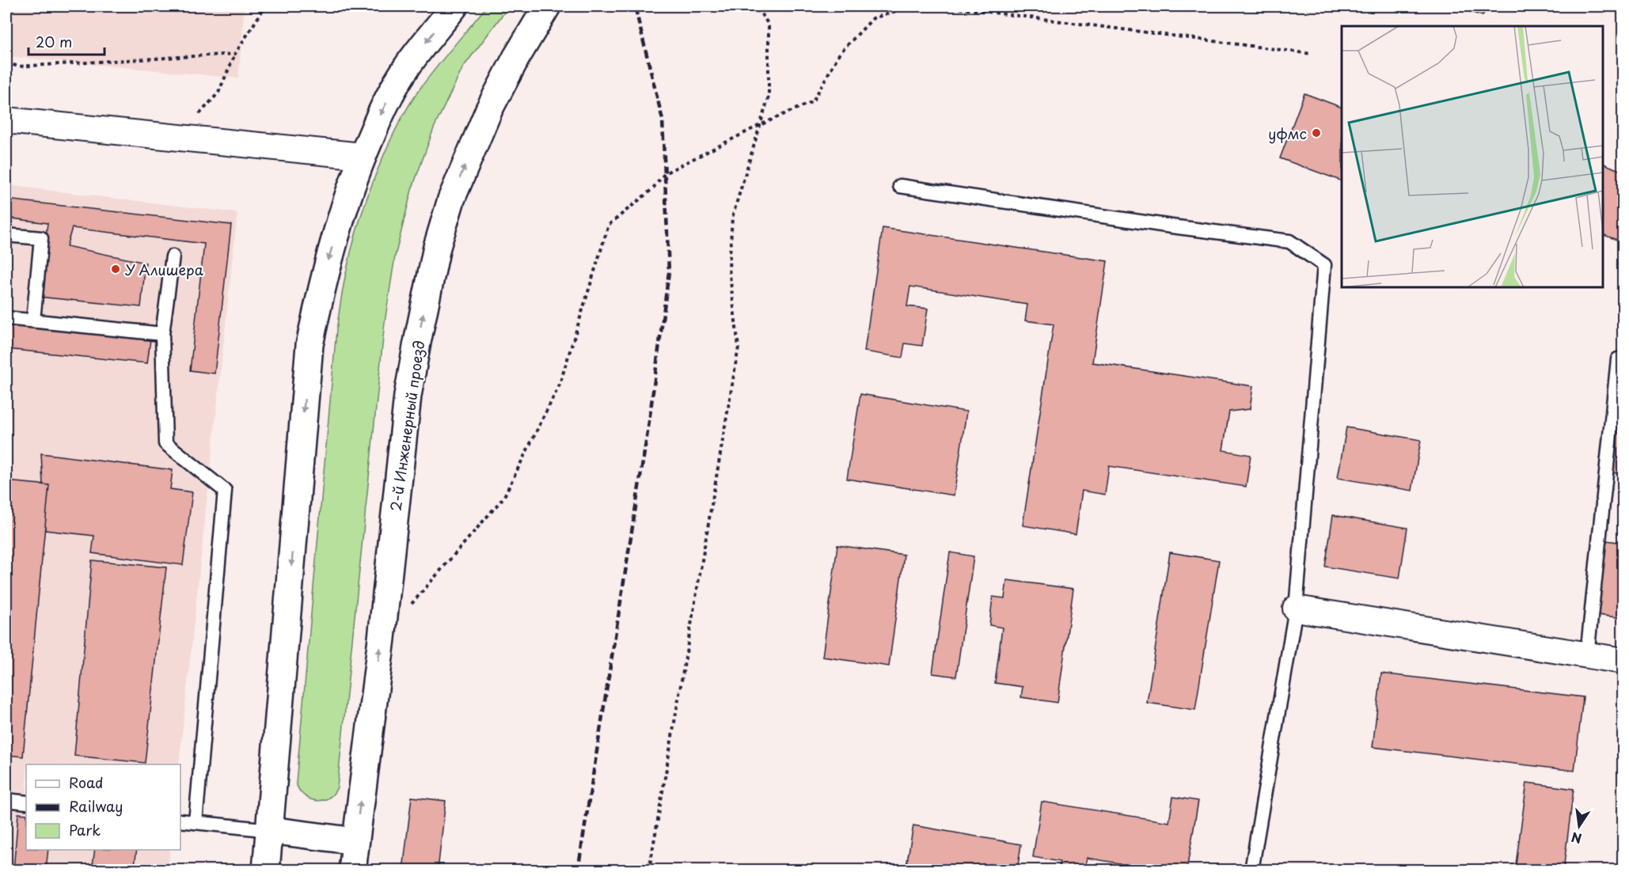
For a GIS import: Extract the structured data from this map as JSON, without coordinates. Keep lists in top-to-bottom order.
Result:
{
  "streets": {
    "main road": ["2-й Инженерный проезд"]
  },
  "places": ["уфмс", "У Алишера"],
  "legend": ["Road", "Railway", "Park"],
  "scale_bar": "20 m",
  "north": "bottom"
}
